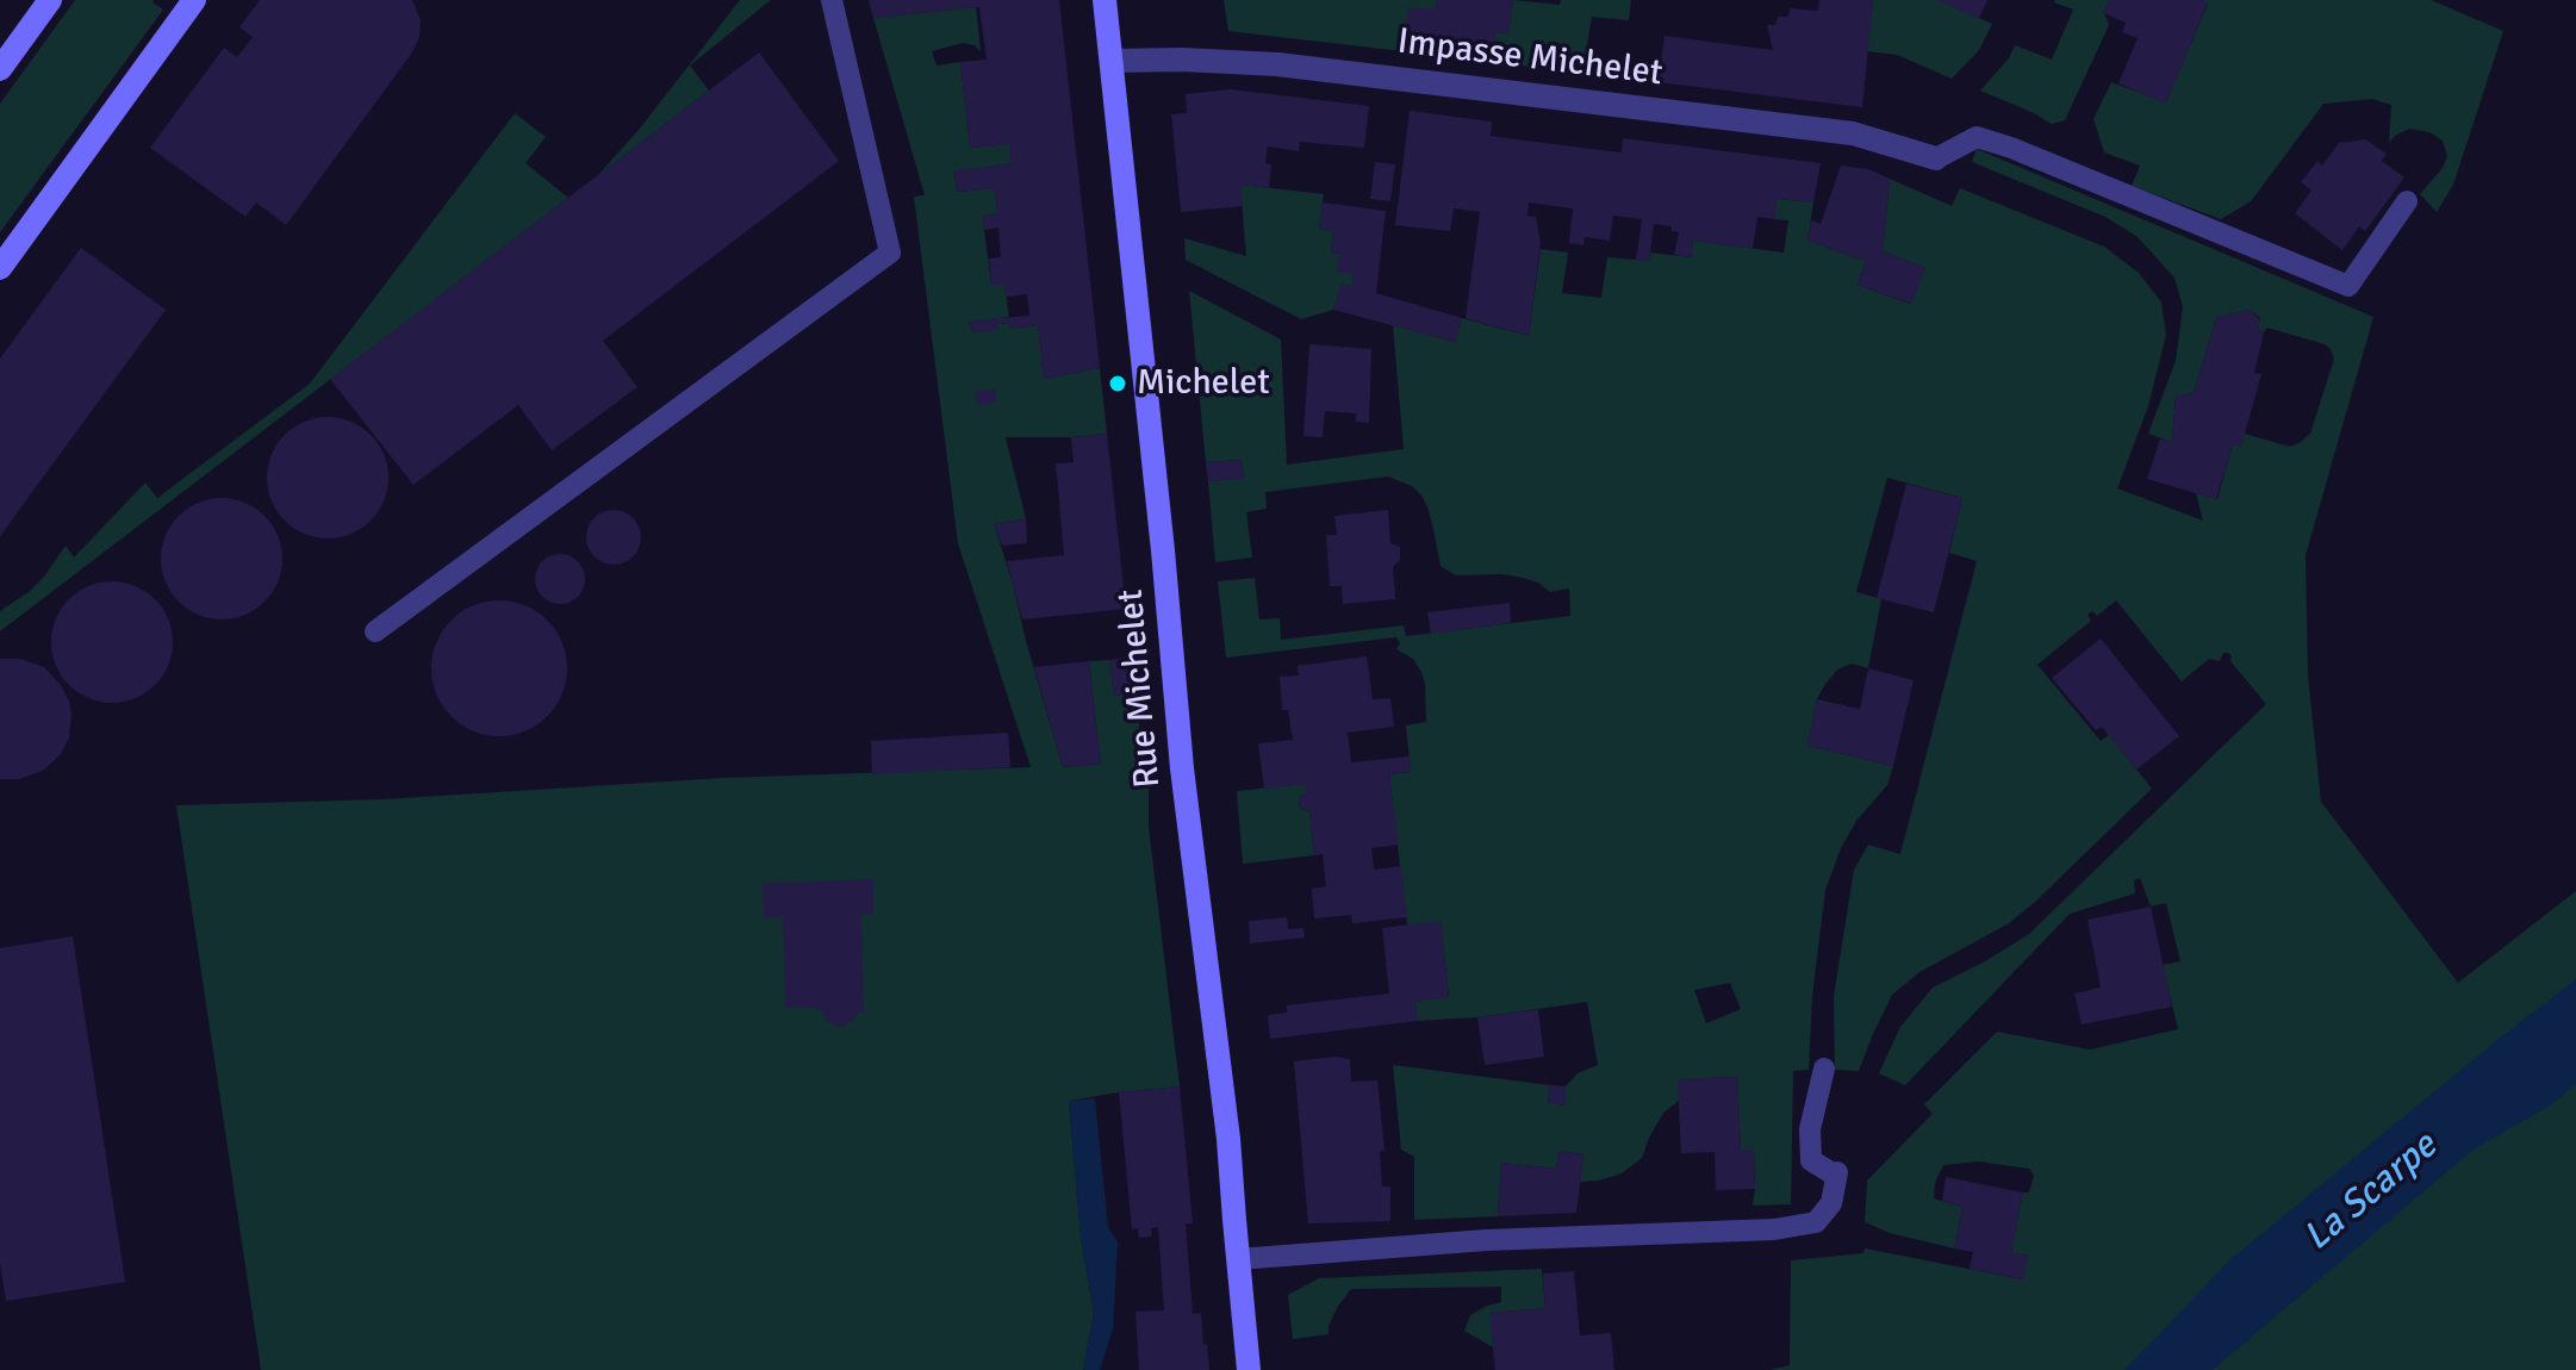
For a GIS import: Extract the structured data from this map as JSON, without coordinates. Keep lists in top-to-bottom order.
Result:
{
  "streets": {
    "main road": ["Rue Michelet"],
    "street": ["Impasse Michelet"]
  },
  "crossings": [
    ["Impasse Michelet", "Rue Michelet"]
  ],
  "water": ["La Scarpe"],
  "places": ["Michelet"]
}
